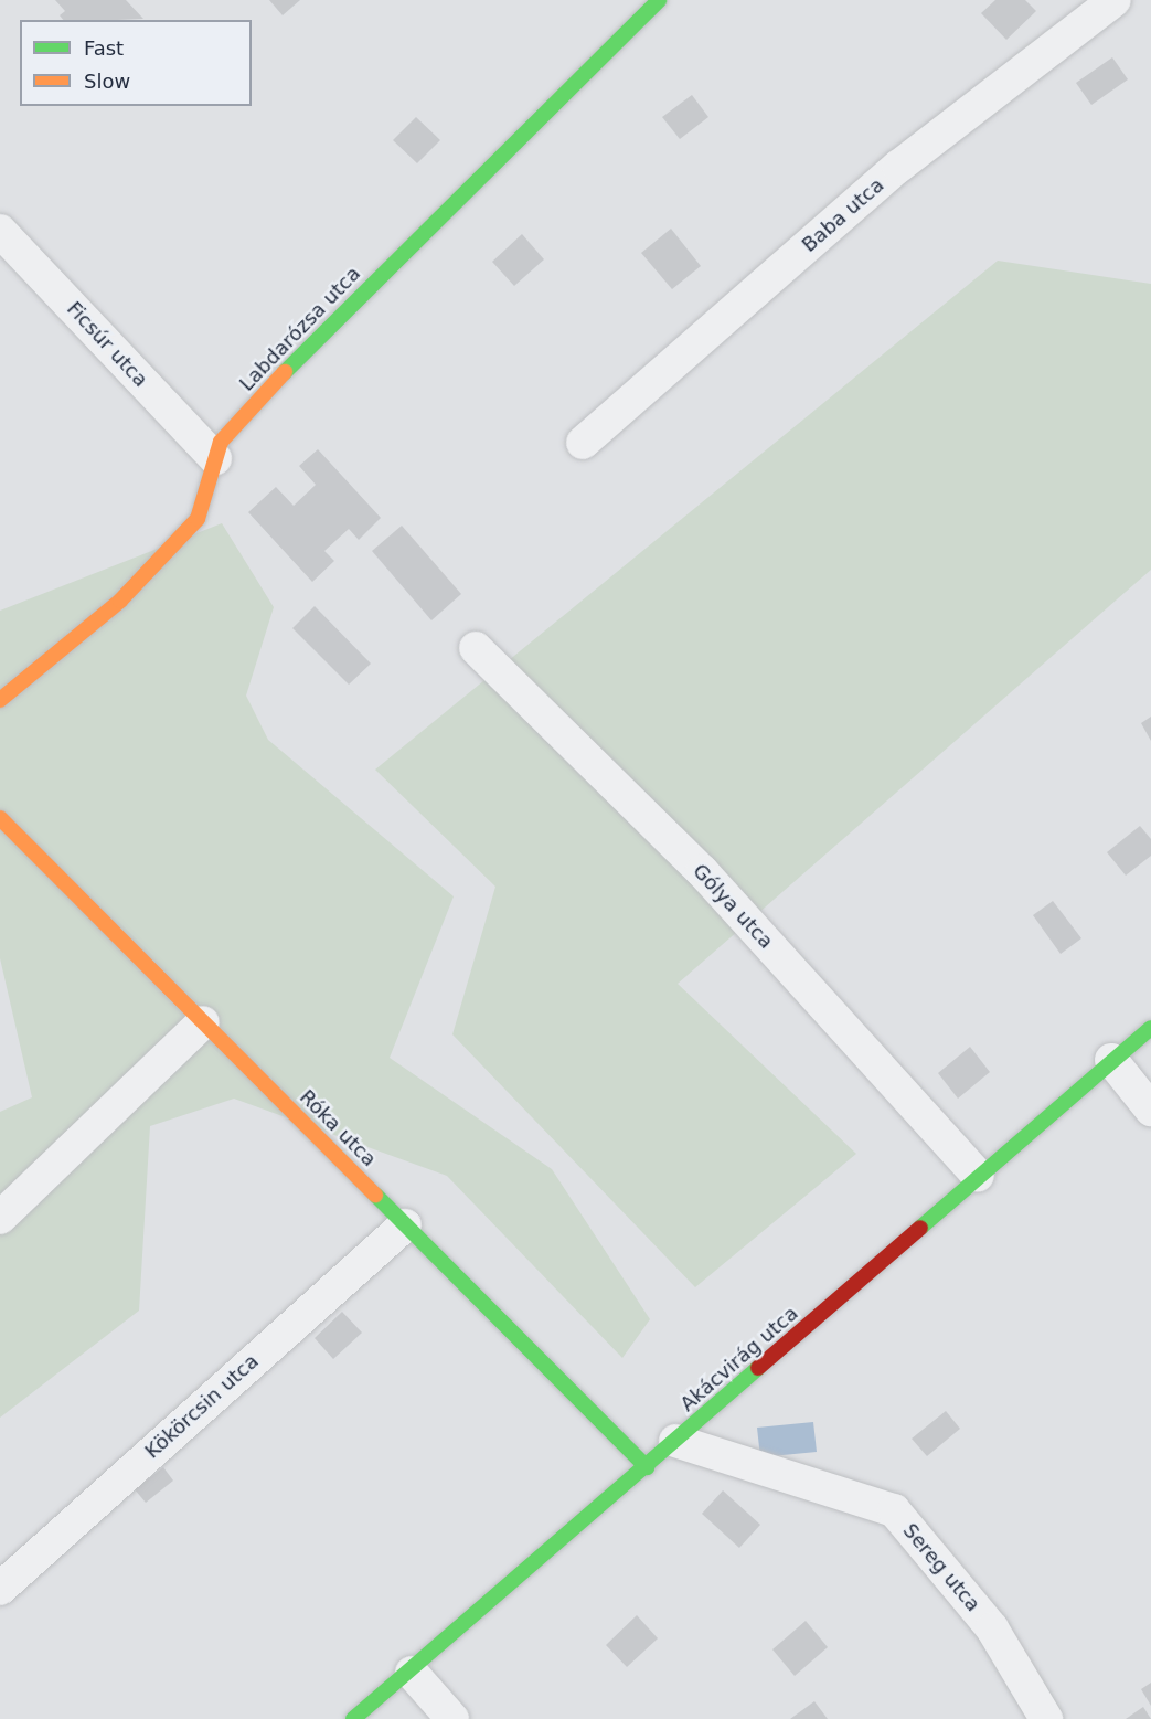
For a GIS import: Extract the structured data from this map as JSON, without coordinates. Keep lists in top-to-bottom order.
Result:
{
  "streets": {
    "street": [
      "Baba utca",
      "Labdarózsa utca",
      "Ficsúr utca",
      "Gólya utca",
      "Róka utca",
      "Akácvirág utca",
      "Kökörcsin utca",
      "Sereg utca"
    ]
  },
  "crossings": [
    ["Labdarózsa utca", "Ficsúr utca"],
    ["Gólya utca", "Akácvirág utca"],
    ["Róka utca", "Akácvirág utca"],
    ["Róka utca", "Kökörcsin utca"],
    ["Akácvirág utca", "Sereg utca"]
  ],
  "legend": ["Fast", "Slow"]
}
